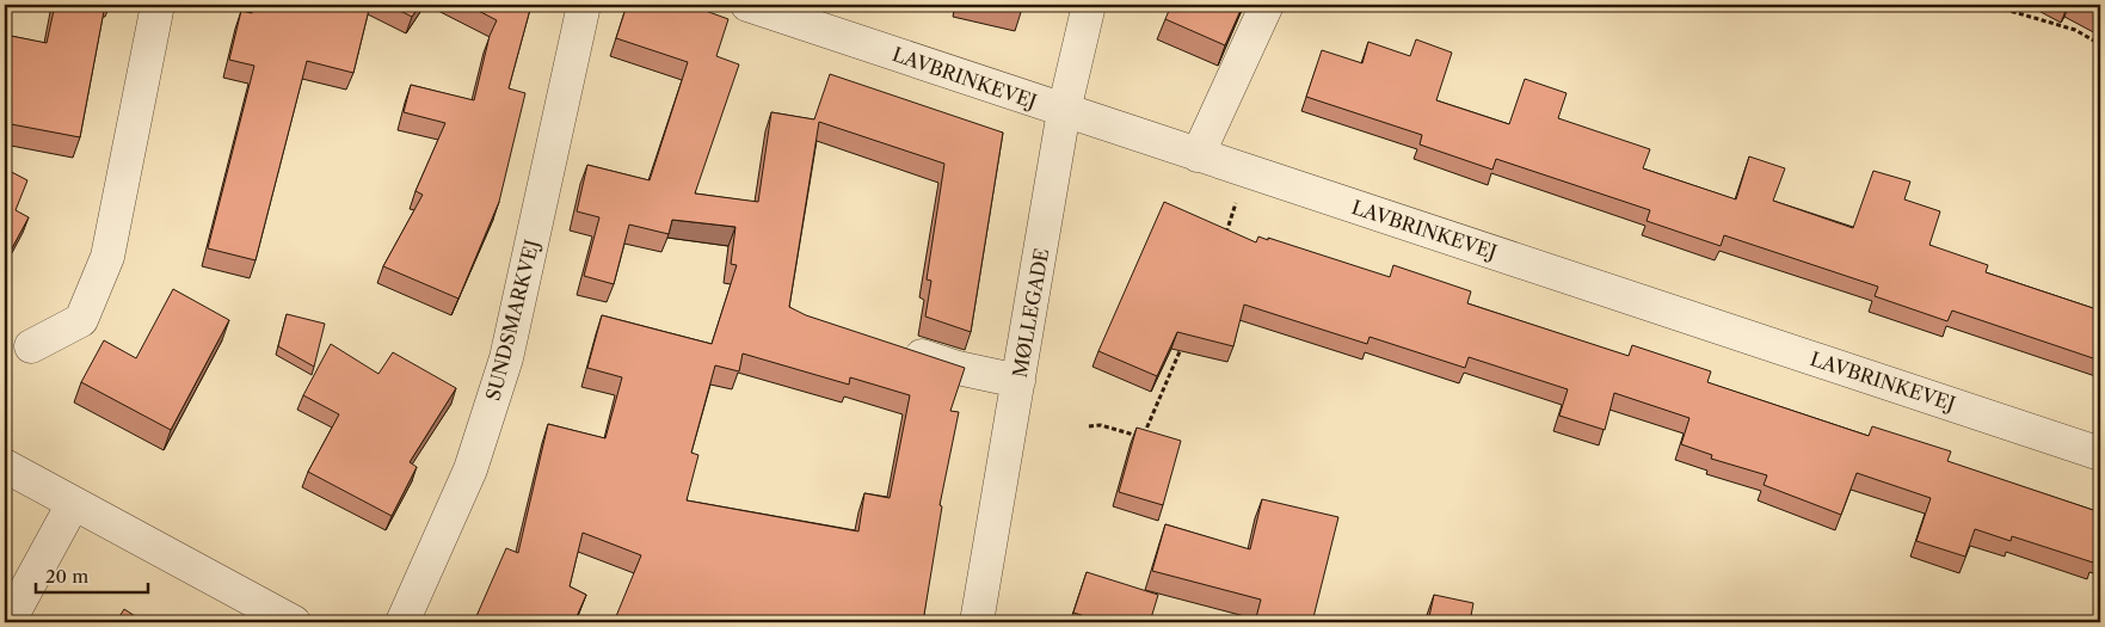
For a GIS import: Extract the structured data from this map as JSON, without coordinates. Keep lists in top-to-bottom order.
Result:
{
  "streets": {
    "street": ["LAVBRINKEVEJ", "MØLLEGADE", "SUNDSMARKVEJ"]
  },
  "crossings": [
    ["LAVBRINKEVEJ", "MØLLEGADE"]
  ],
  "scale_bar": "20 m"
}
